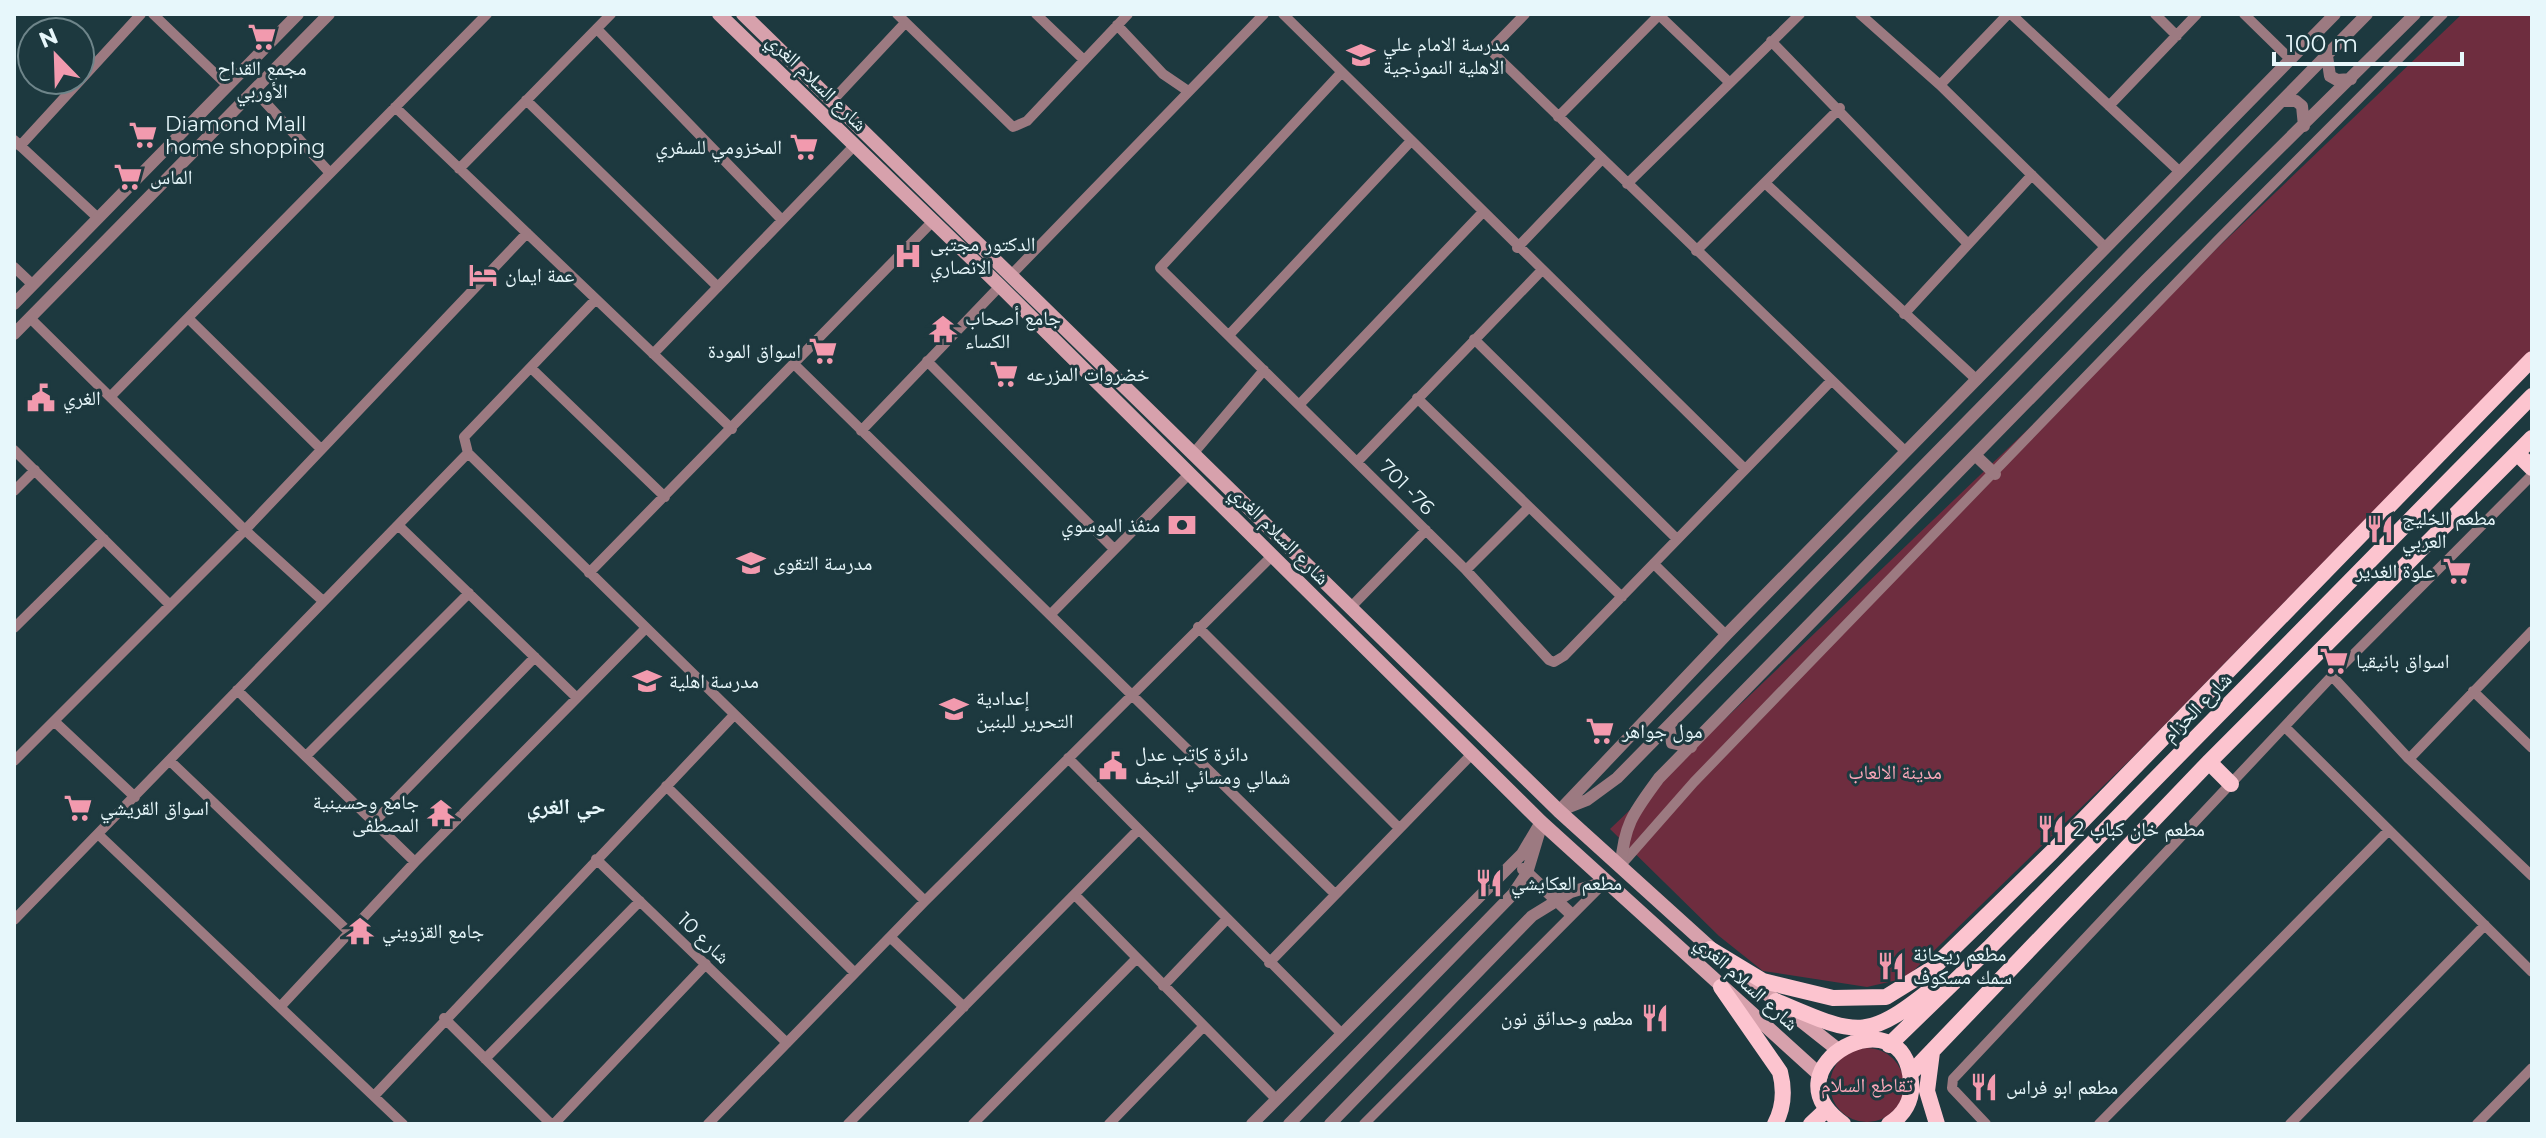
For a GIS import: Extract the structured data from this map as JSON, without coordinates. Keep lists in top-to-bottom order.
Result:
{
  "streets": {
    "main road": ["شارع السلام الغري", "شارع الحزام"],
    "street": ["701 -76", "شارع 10"]
  },
  "districts": ["حي الغري"],
  "parks": ["مدينة الالعاب", "تقاطع السلام"],
  "places": {
    "supermarket": [
      "مجمع القداح الأوربي",
      "Diamond Mall home shopping",
      "المخزومي للسفري",
      "الماس",
      "اسواق المودة",
      "خضروات المزرعه",
      "علوة الغدير",
      "اسواق بانيقيا",
      "مول جواهر",
      "اسواق القريشي"
    ],
    "school or university": [
      "مدرسة الامام علي الاهلية النموذجية",
      "مدرسة التقوى",
      "مدرسة اهلية",
      "إعدادية التحرير للبنين"
    ],
    "hospital": ["الدكتور مجتبى الانصاري"],
    "hotel": ["عمة ايمان"],
    "temple": ["جامع أصحاب الكساء", "جامع وحسينية المصطفى", "جامع القزويني"],
    "public building": ["الغري", "دائرة كاتب عدل شمالي ومسائي النجف"],
    "bank": ["منفذ الموسوي"],
    "restaurant": [
      "مطعم الخليج العربي",
      "مطعم خان كباب 2",
      "مطعم العكايشي",
      "مطعم ريحانة سمك مسكوف",
      "مطعم وحدائق نون",
      "مطعم ابو فراس"
    ]
  },
  "scale_bar": "100 m",
  "north": "top left"
}
